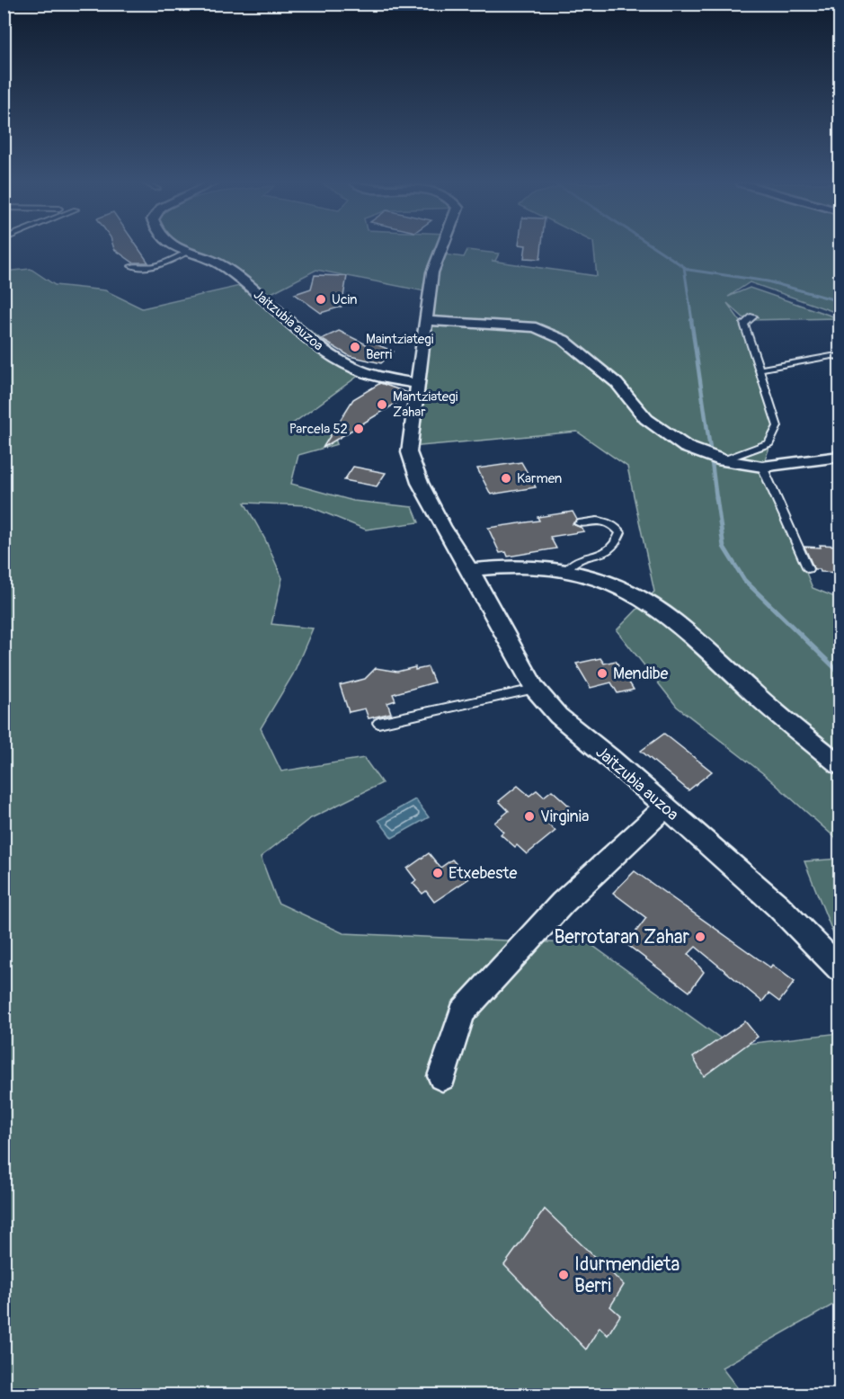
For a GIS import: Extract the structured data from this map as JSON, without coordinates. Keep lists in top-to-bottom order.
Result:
{
  "streets": {
    "street": ["Jaitzubia auzoa"]
  },
  "places": [
    "Ucin",
    "Maintziategi Berri",
    "Mantziategi Zahar",
    "Parcela 52",
    "Karmen",
    "Mendibe",
    "Virginia",
    "Etxebeste",
    "Berrotaran Zahar",
    "Idurmendieta Berri"
  ]
}
